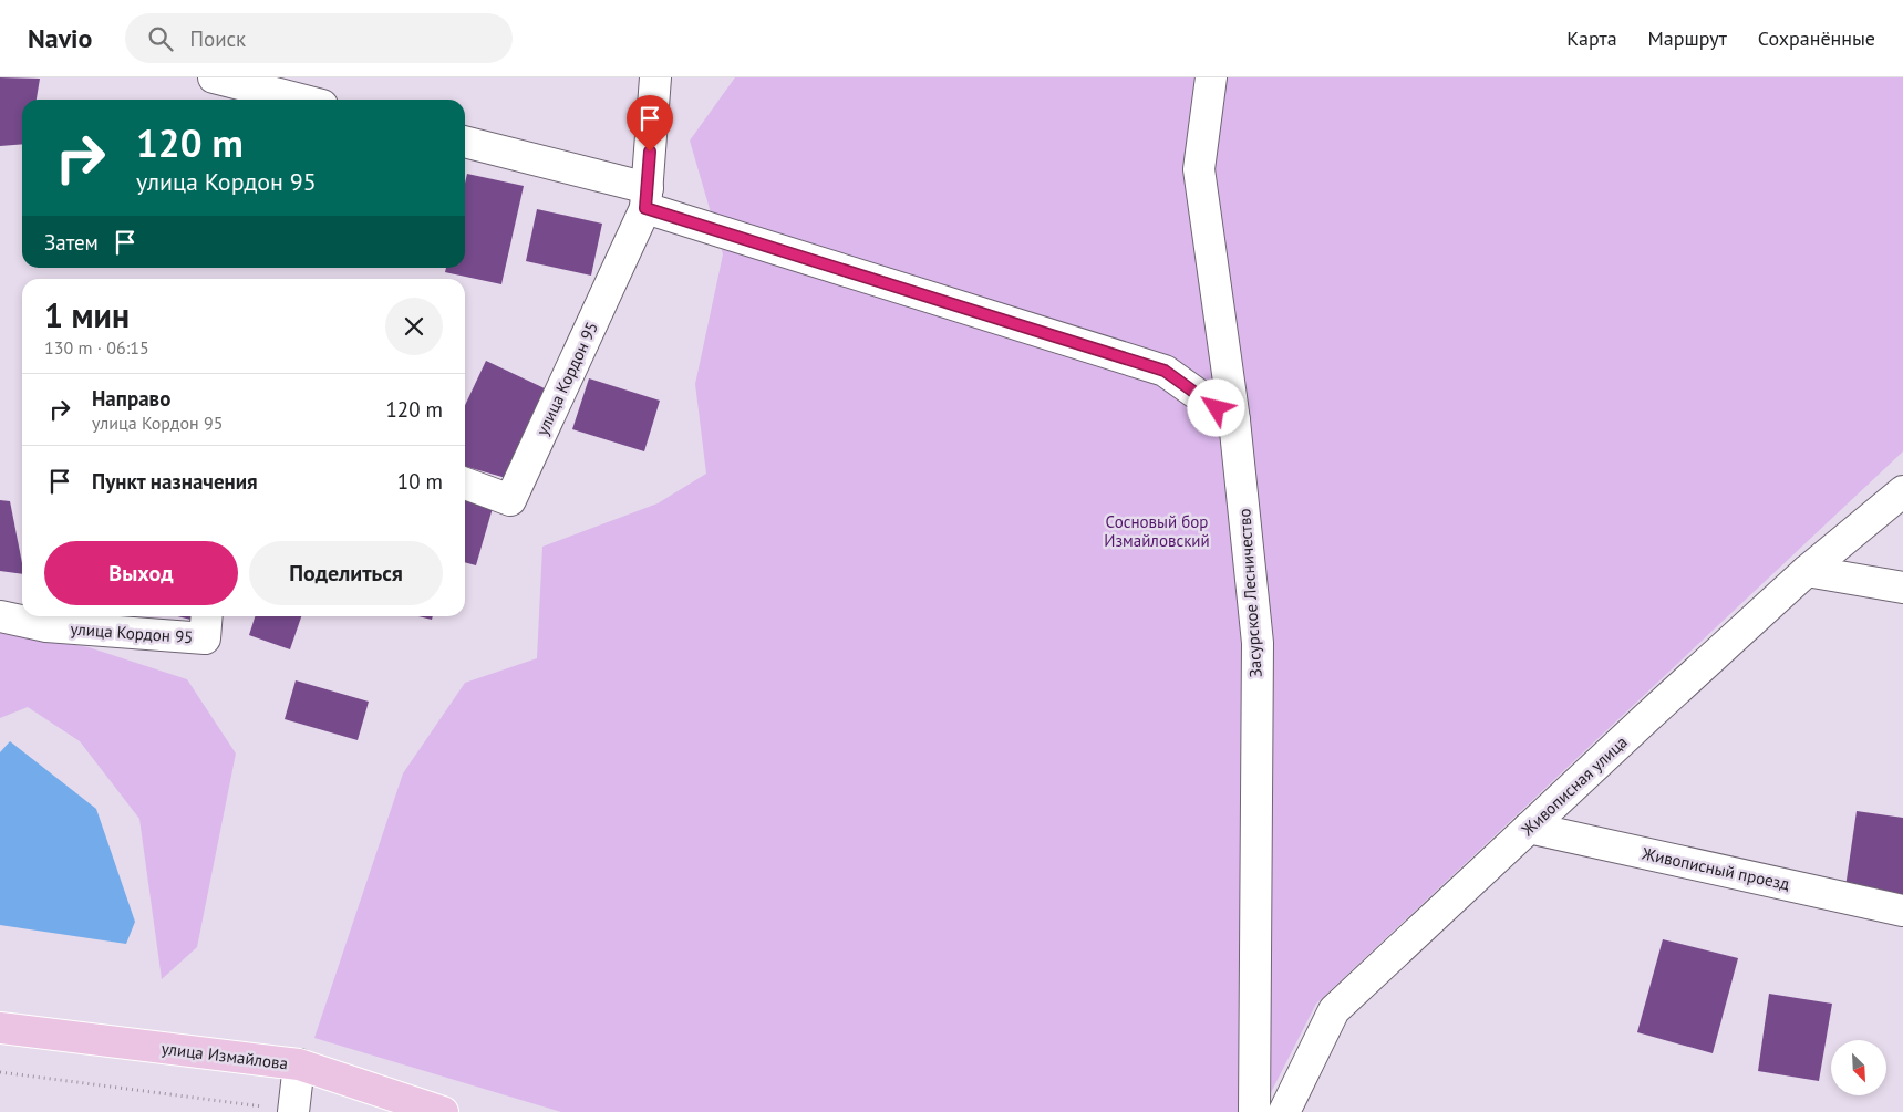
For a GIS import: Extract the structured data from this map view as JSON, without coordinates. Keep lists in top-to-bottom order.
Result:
{
  "streets": {
    "main road": ["улица Измайлова"],
    "street": [
      "улица Кордон 95",
      "Засурское Лесничество",
      "Живописная улица",
      "Живописный проезд"
    ]
  },
  "crossings": [
    ["Живописная улица", "Живописный проезд"]
  ],
  "parks": ["Сосновый бор Измайловский"],
  "north": "bottom right",
  "page": {
    "header": "Navio",
    "search": "Поиск",
    "nav": ["Карта", "Маршрут", "Сохранённые"],
    "turn": ["120 m", "улица Кордон 95"],
    "then": "Затем",
    "heading": ["1 мин", "130 m · 06:15"],
    "list": [
      {
        "name": "Направо",
        "note": "улица Кордон 95",
        "value": "120 m"
      },
      {
        "name": "Пункт назначения",
        "value": "10 m"
      }
    ],
    "buttons": ["Выход", "Поделиться"]
  }
}
